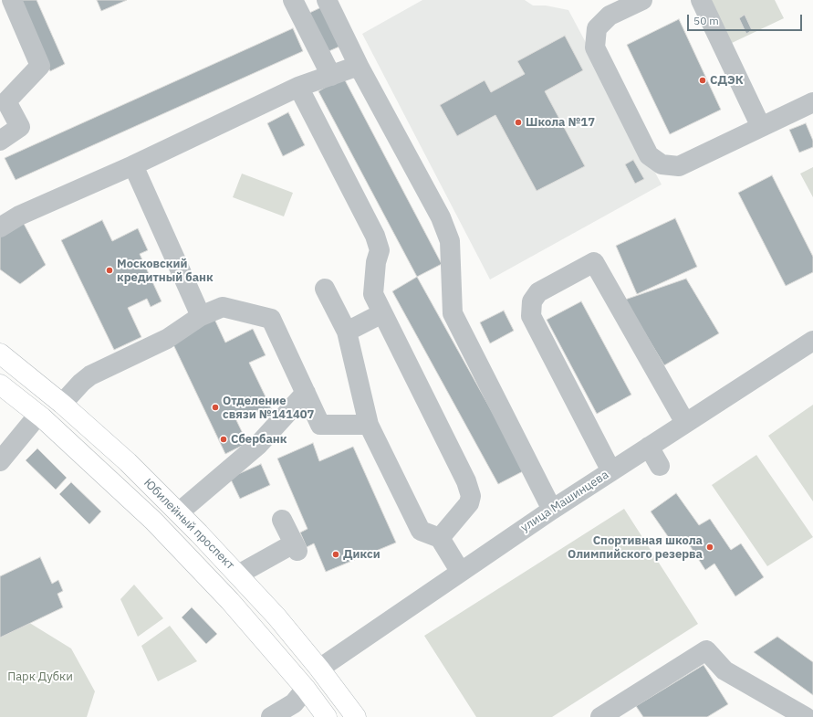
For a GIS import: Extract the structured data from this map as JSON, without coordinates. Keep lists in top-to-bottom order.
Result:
{
  "streets": {
    "main road": ["Юбилейный проспект"],
    "street": ["улица Машинцева"]
  },
  "crossings": [
    ["улица Машинцева", "Юбилейный проспект"]
  ],
  "parks": ["Парк Дубки"],
  "places": [
    "СДЭК",
    "Школа №17",
    "Московский кредитный банк",
    "Отделение связи №141407",
    "Сбербанк",
    "Спортивная школа Олимпийского резерва",
    "Дикси"
  ],
  "scale_bar": "50 m"
}
